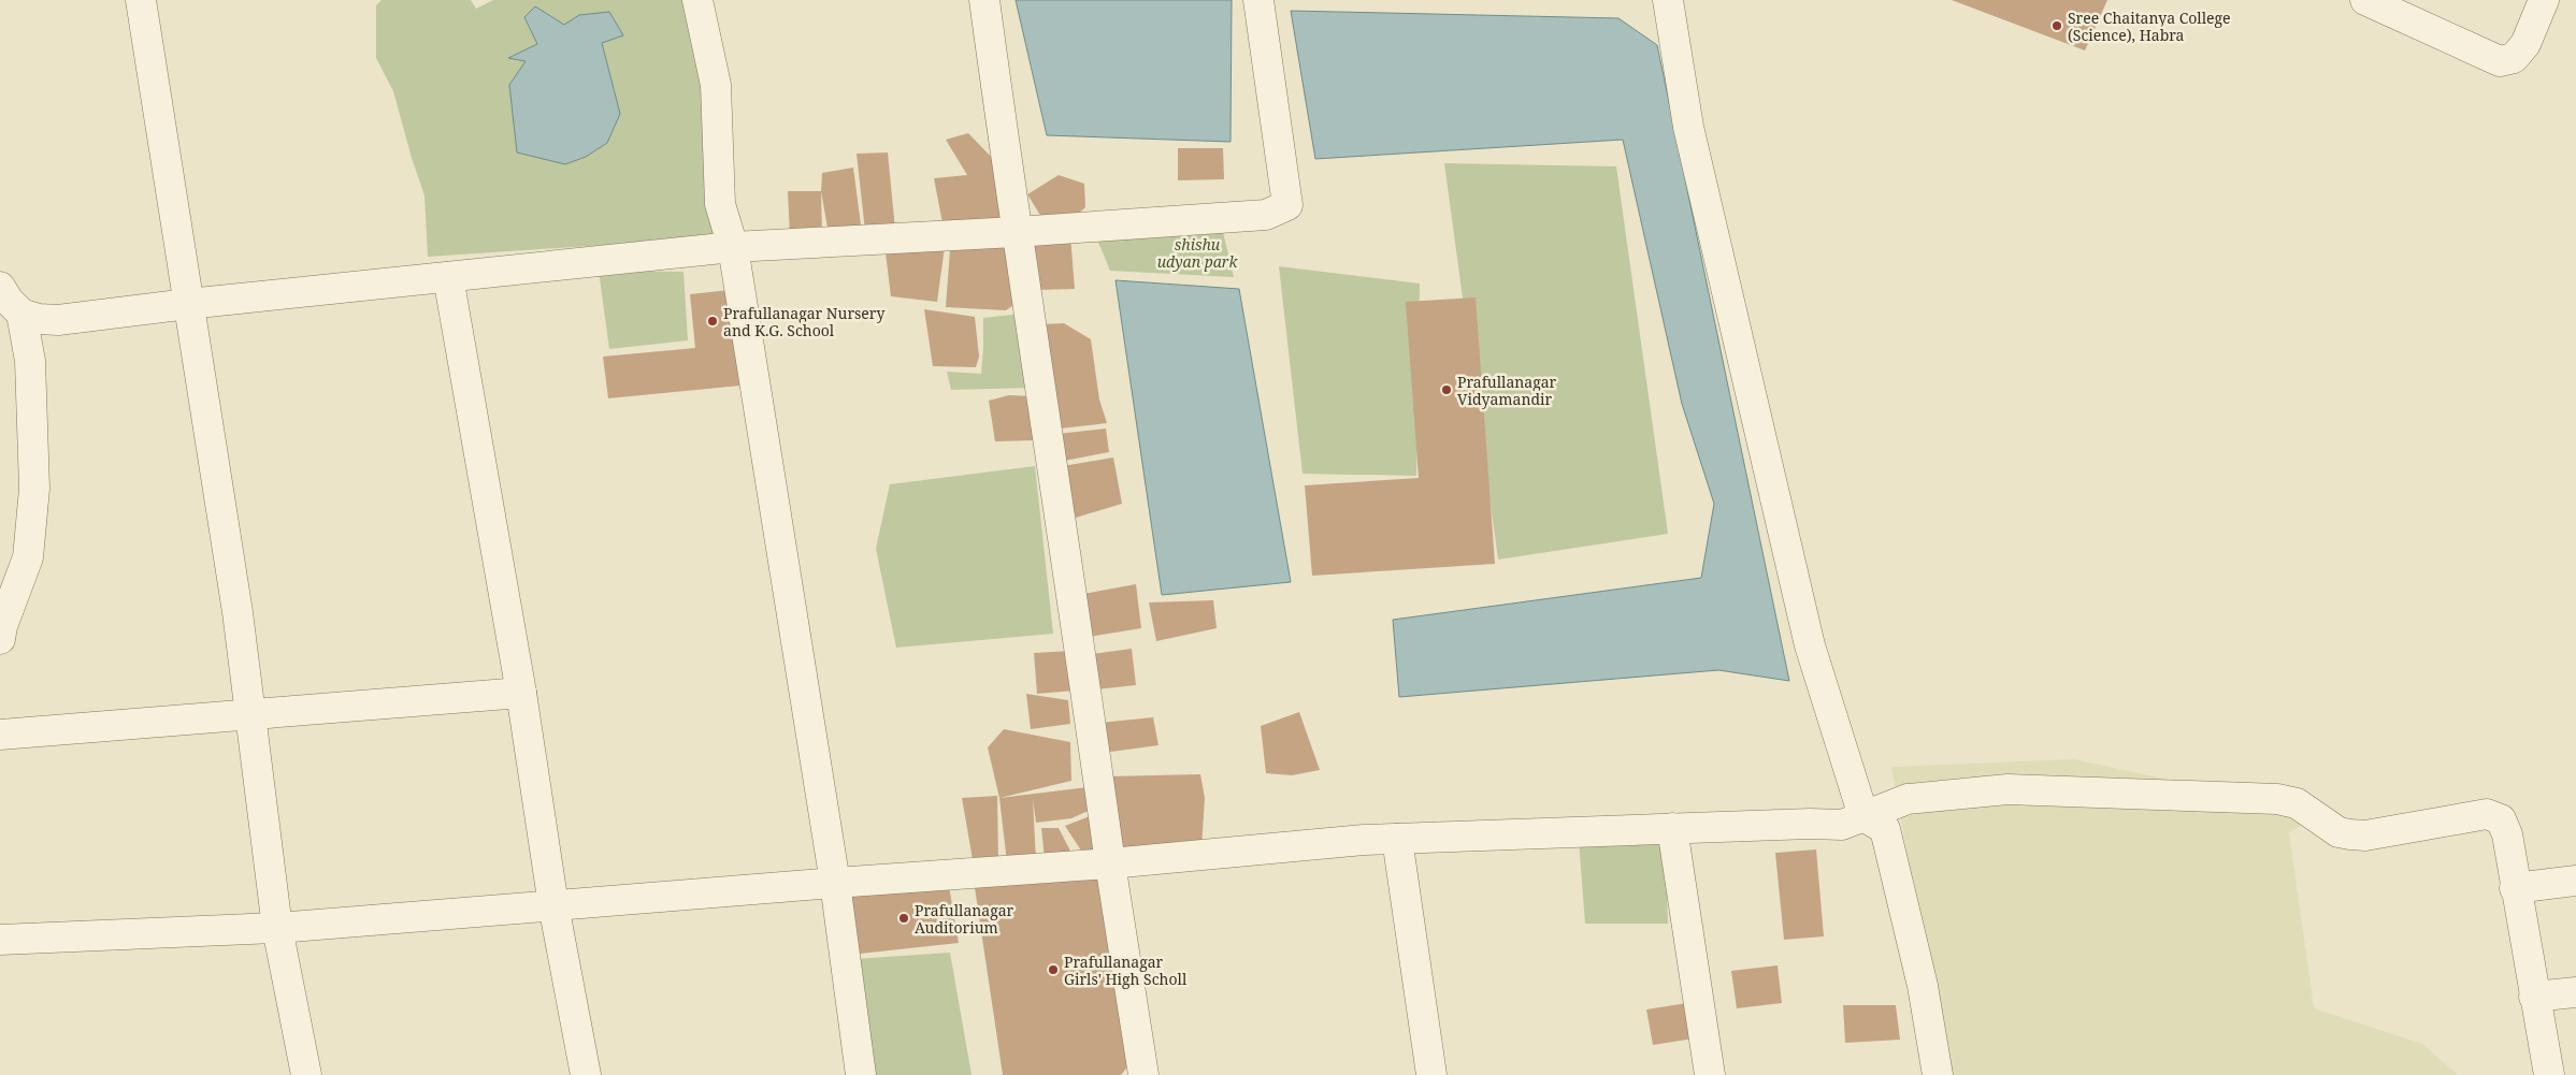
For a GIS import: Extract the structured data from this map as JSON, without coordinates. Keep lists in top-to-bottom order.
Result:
{
  "parks": ["shishu udyan park"],
  "places": [
    "Sree Chaitanya College (Science), Habra",
    "Prafullanagar Nursery and K.G. School",
    "Prafullanagar Vidyamandir",
    "Prafullanagar Auditorium",
    "Prafullanagar Girls' High Scholl"
  ]
}
